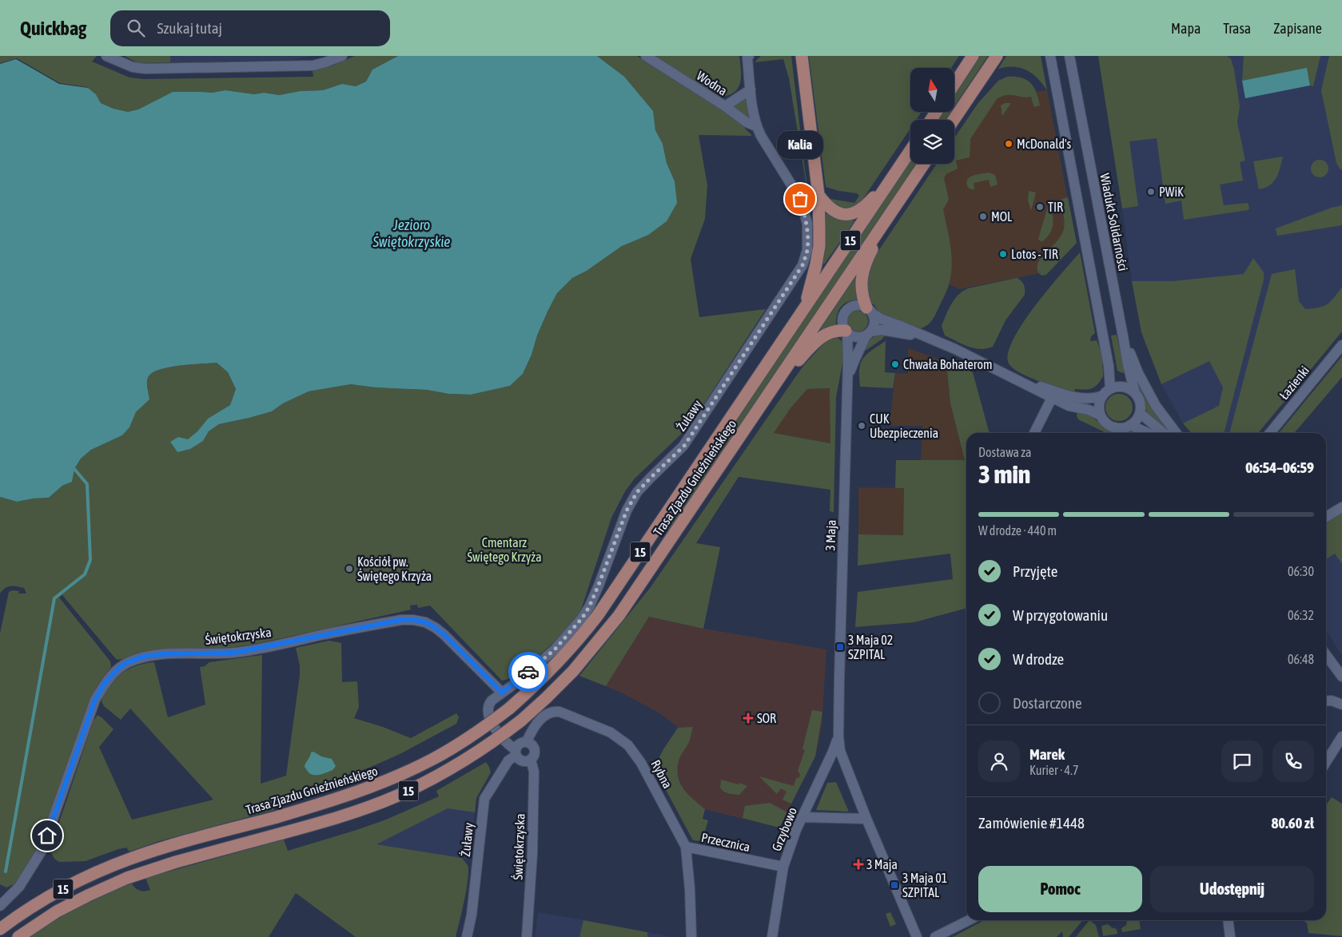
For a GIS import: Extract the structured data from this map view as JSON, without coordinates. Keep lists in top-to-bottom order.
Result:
{
  "streets": {
    "main road": ["15", "Trasa Zjazdu Gnieźnieńskiego"],
    "street": [
      "Wodna",
      "Wiadukt Solidarności",
      "Łazienki",
      "Żuławy",
      "3 Maja",
      "Świętokrzyska",
      "Rybna",
      "Grzybowo",
      "Przecznica"
    ]
  },
  "crossings": [
    ["Wodna", "Żuławy"],
    ["Żuławy", "Świętokrzyska"],
    ["Żuławy", "Rybna"],
    ["3 Maja", "Grzybowo"],
    ["Świętokrzyska", "Rybna"],
    ["Rybna", "Przecznica"],
    ["Grzybowo", "Przecznica"]
  ],
  "water": ["Jezioro Świętokrzyskie"],
  "parks": ["Cmentarz Świętego Krzyża"],
  "places": {
    "other": [
      "McDonald's",
      "PWiK",
      "Kalia",
      "TIR",
      "MOL",
      "Lotos - TIR",
      "Chwała Bohaterom",
      "CUK Ubezpieczenia",
      "Kościół pw. Świętego Krzyża"
    ],
    "transit": ["3 Maja 02 SZPITAL", "3 Maja 01 SZPITAL"],
    "health": ["SOR", "3 Maja"]
  },
  "north": "top",
  "page": {
    "header": "Quickbag",
    "search": "Szukaj tutaj",
    "nav": ["Mapa", "Trasa", "Zapisane"],
    "bubble": "Kalia",
    "heading": ["3 min", "Dostawa za", "06:54–06:59"],
    "panel": [
      "Marek",
      "Kurier · 4.7",
      "Zamówienie #1448",
      "80.60 zł"
    ],
    "bar": "W drodze · 440 m",
    "list": [
      ["Przyjęte", "06:30"],
      ["W przygotowaniu", "06:32"],
      ["W drodze", "06:48"],
      "Dostarczone"
    ],
    "buttons": ["Pomoc", "Udostępnij"]
  }
}
